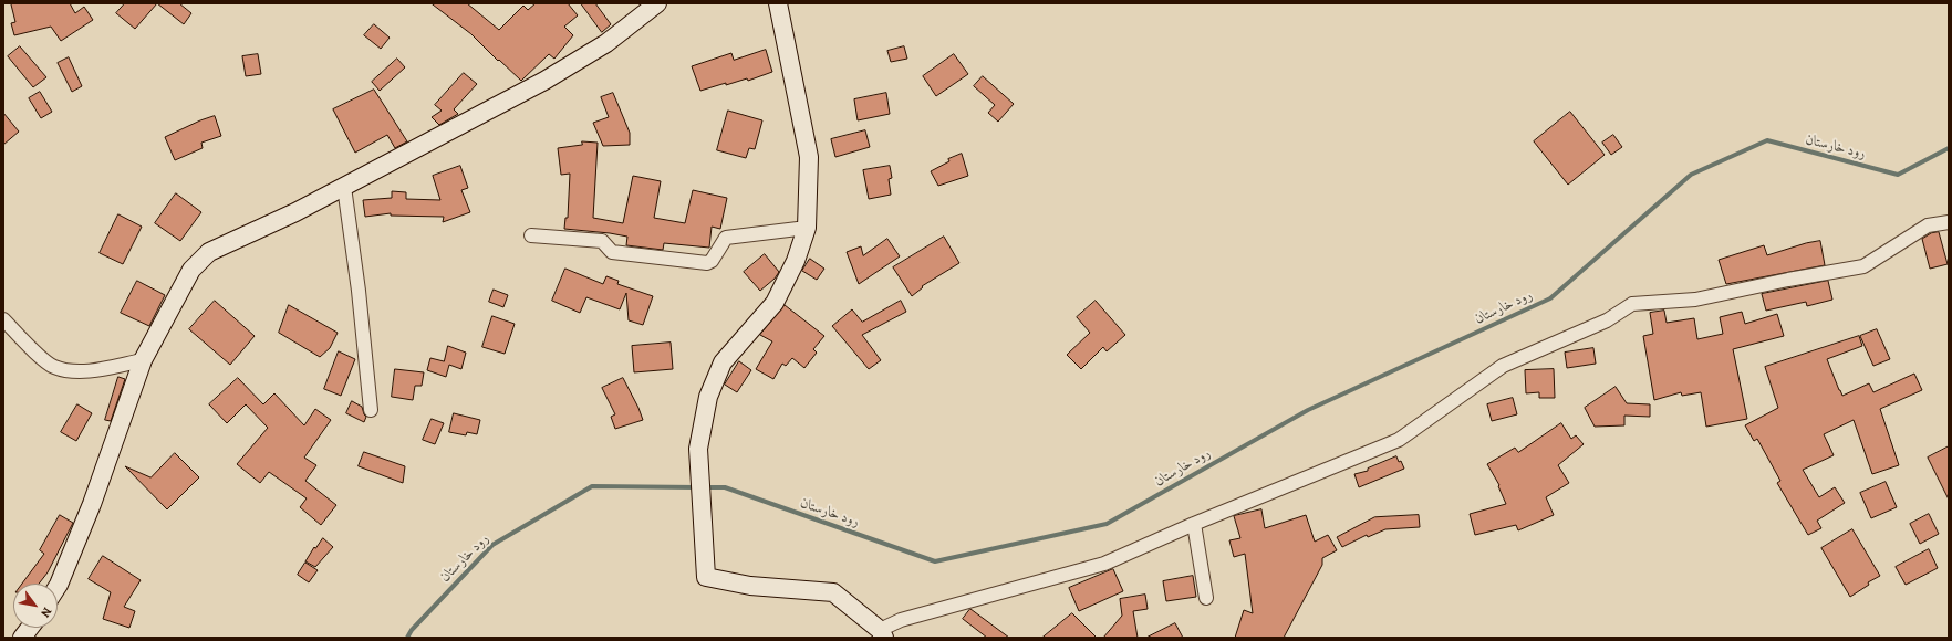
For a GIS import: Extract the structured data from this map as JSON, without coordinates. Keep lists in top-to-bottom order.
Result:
{
  "water": ["رود خارستان"],
  "north": "bottom right"
}
